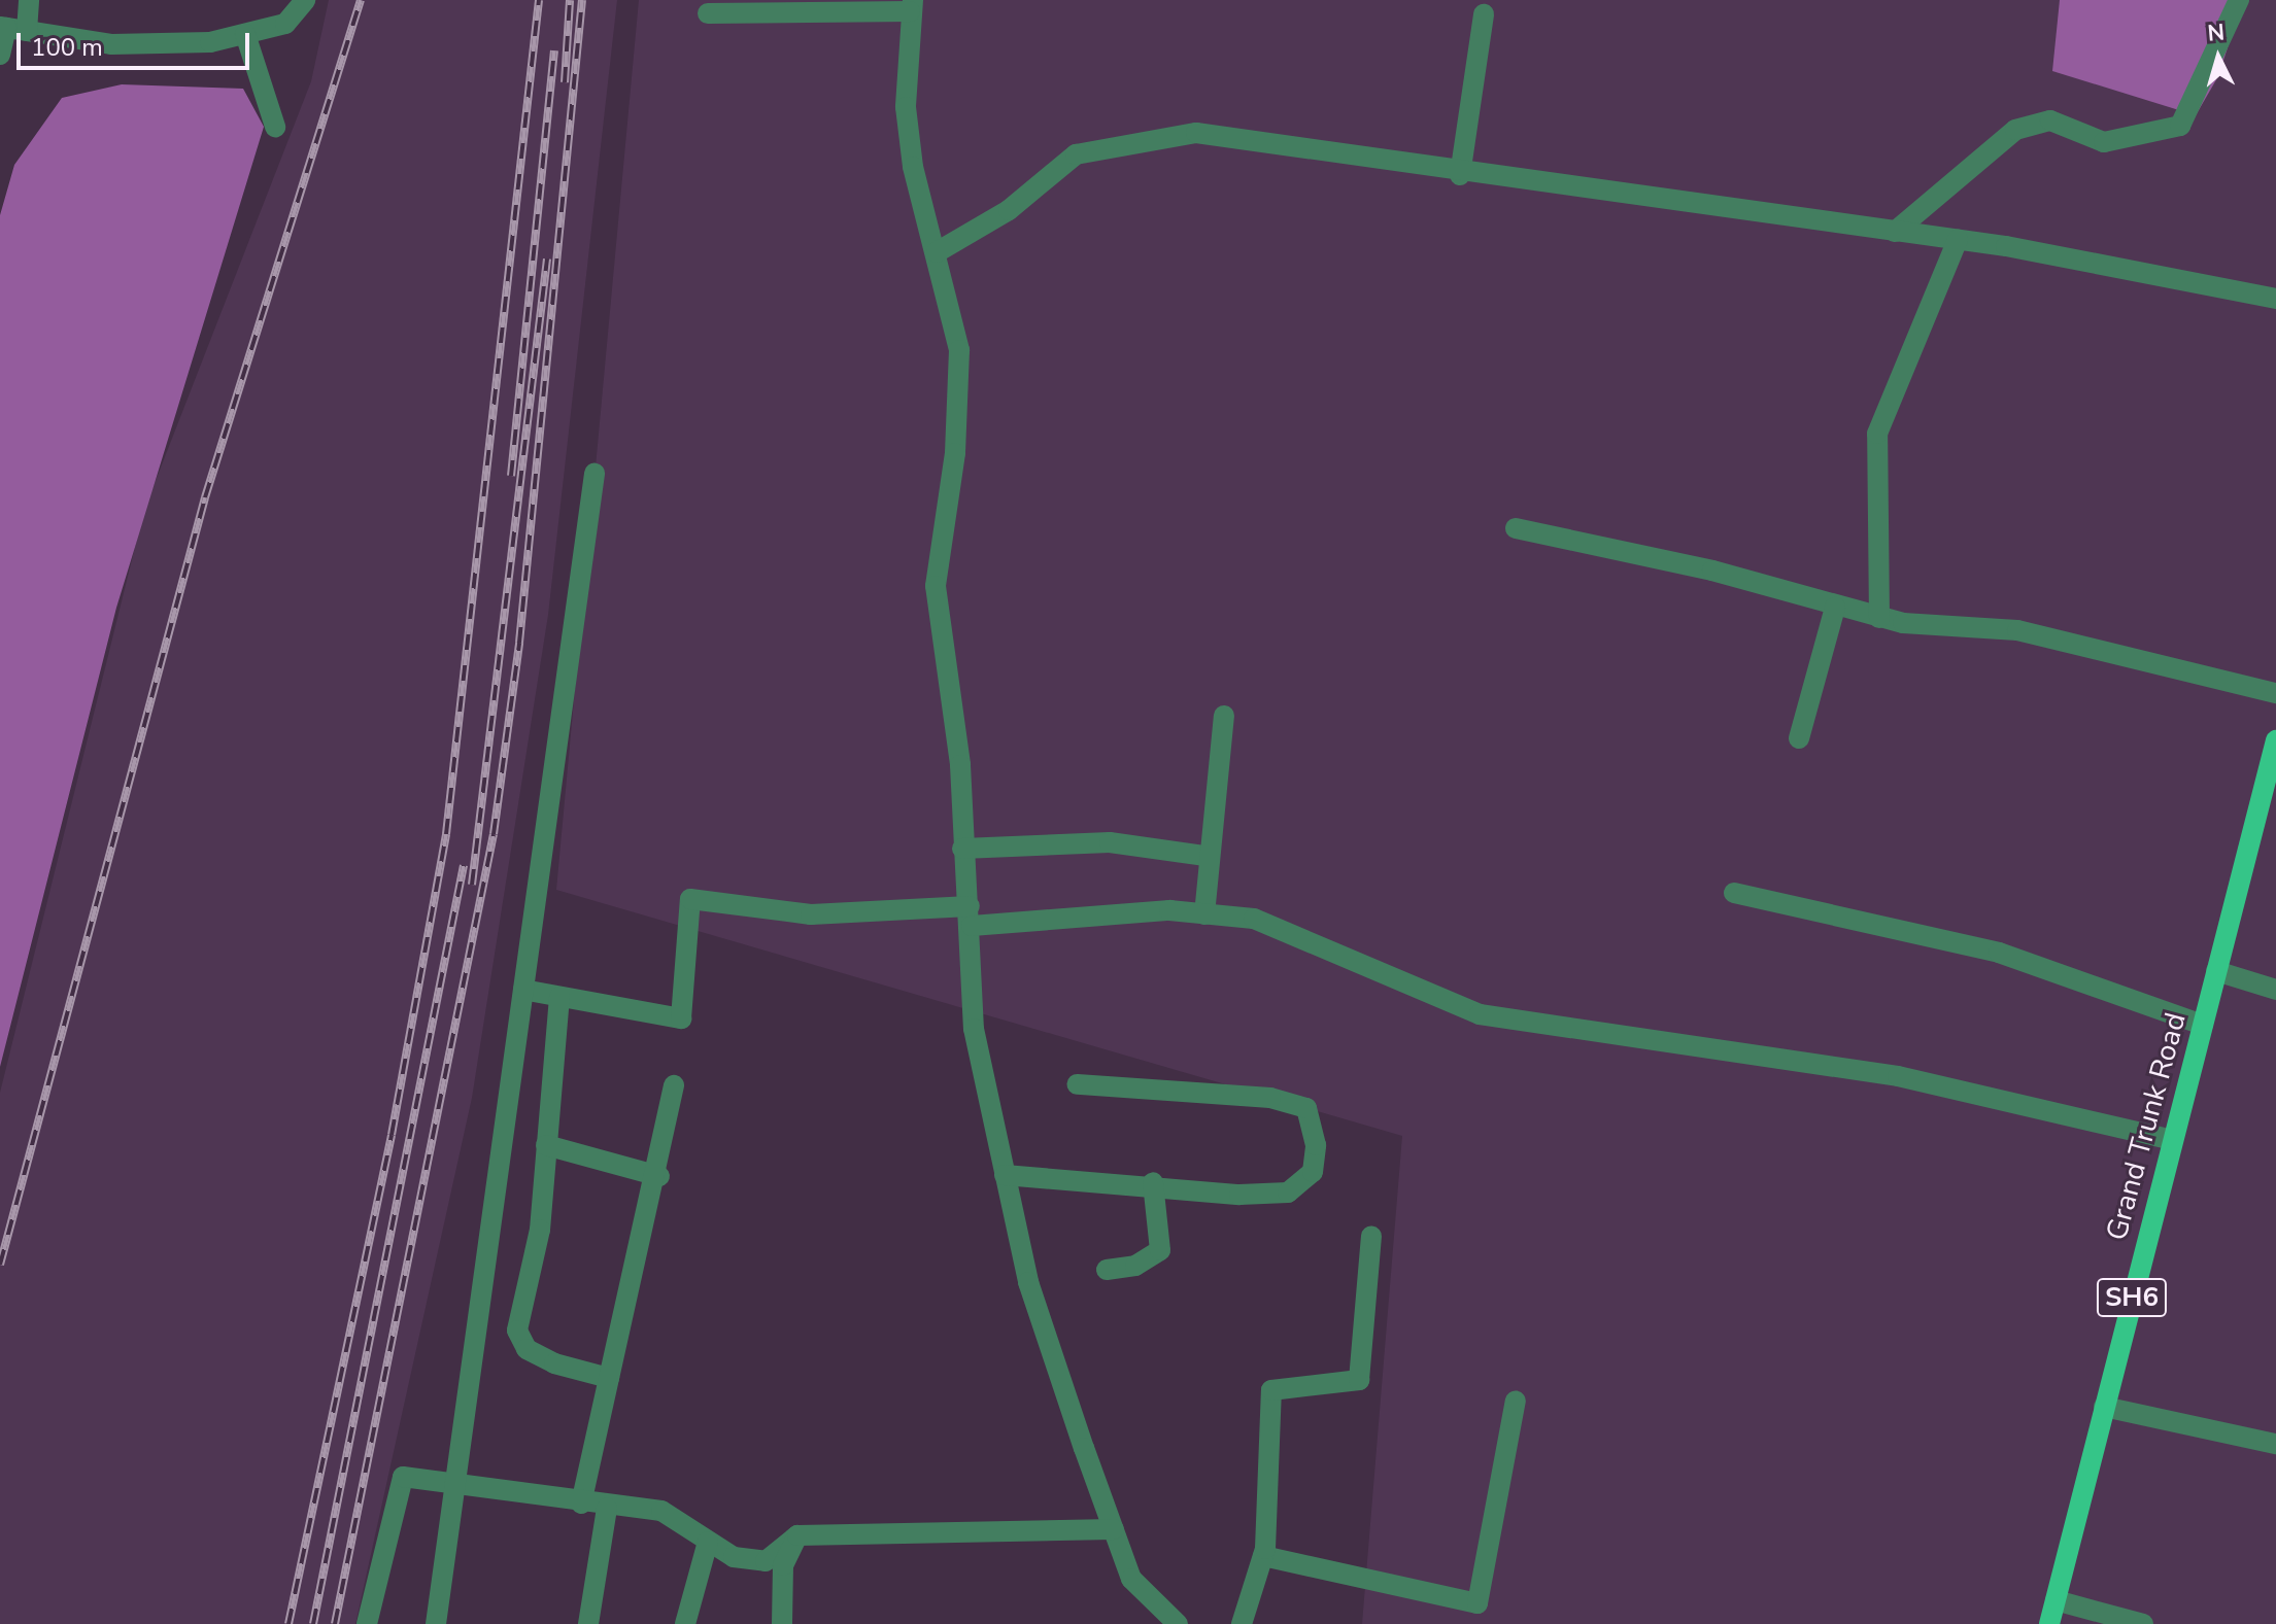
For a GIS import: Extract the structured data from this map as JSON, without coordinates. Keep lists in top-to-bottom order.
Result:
{
  "streets": {
    "main road": ["Grand Trunk Road", "SH6"]
  },
  "scale_bar": "100 m",
  "north": "top"
}
